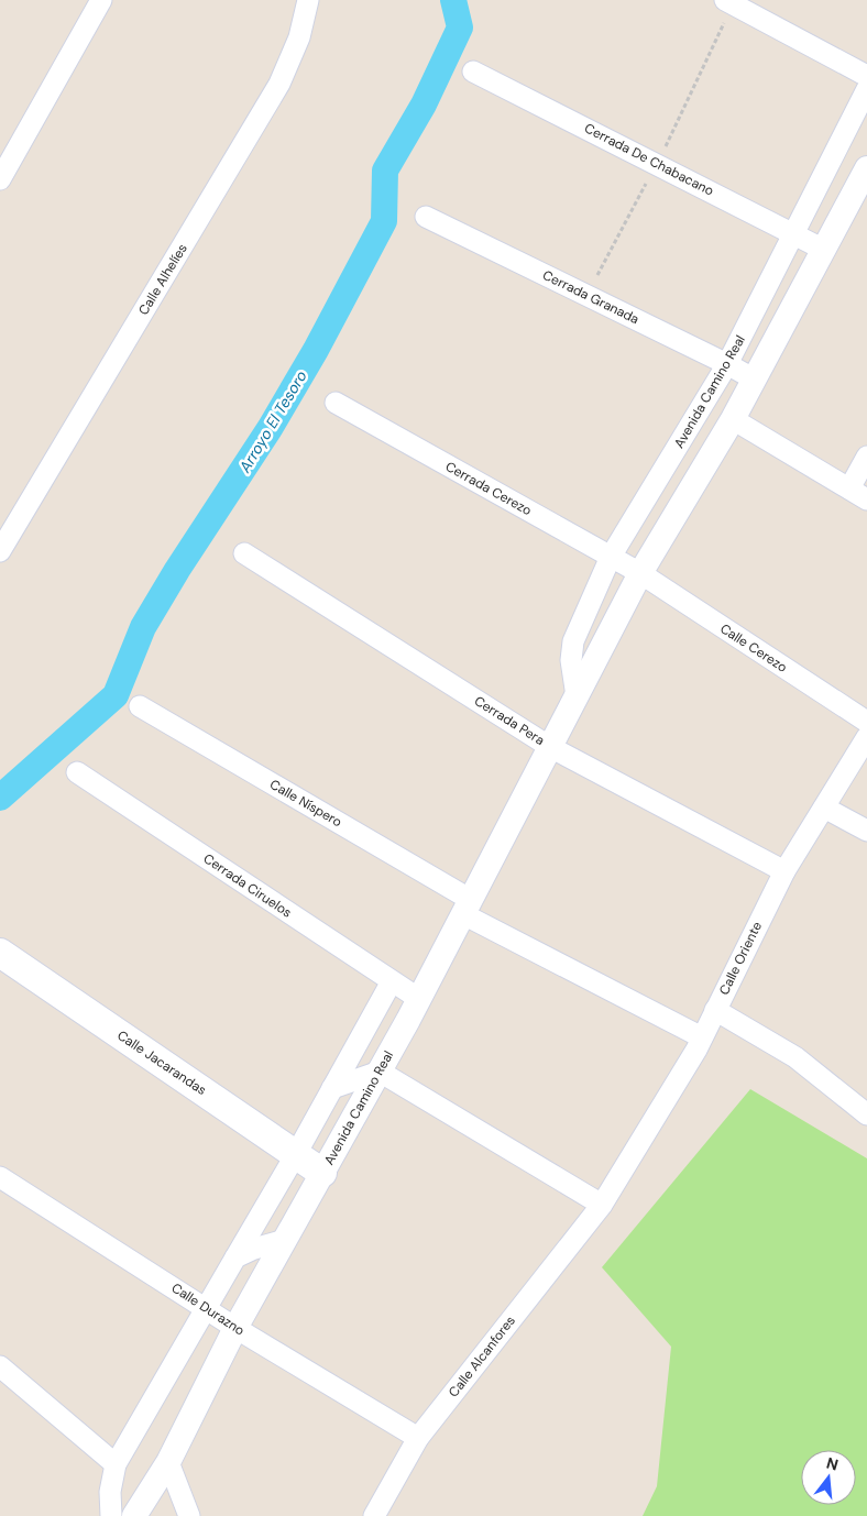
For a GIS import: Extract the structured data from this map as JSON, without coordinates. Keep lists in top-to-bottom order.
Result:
{
  "streets": {
    "main road": ["Calle Jacarandas"],
    "street": [
      "Cerrada De Chabacano",
      "Calle Alhelíes",
      "Cerrada Granada",
      "Avenida Camino Real",
      "Cerrada Cerezo",
      "Calle Cerezo",
      "Cerrada Pera",
      "Calle Níspero",
      "Cerrada Ciruelos",
      "Calle Oriente",
      "Calle Durazno",
      "Calle Alcanfores"
    ]
  },
  "crossings": [
    ["Cerrada De Chabacano", "Avenida Camino Real"],
    ["Cerrada Granada", "Avenida Camino Real"],
    ["Avenida Camino Real", "Cerrada Cerezo"],
    ["Avenida Camino Real", "Calle Cerezo"],
    ["Avenida Camino Real", "Cerrada Pera"],
    ["Avenida Camino Real", "Calle Níspero"],
    ["Avenida Camino Real", "Cerrada Ciruelos"],
    ["Avenida Camino Real", "Calle Jacarandas"],
    ["Avenida Camino Real", "Calle Durazno"],
    ["Cerrada Cerezo", "Calle Cerezo"],
    ["Cerrada Pera", "Calle Oriente"],
    ["Calle Níspero", "Calle Oriente"],
    ["Calle Oriente", "Calle Alcanfores"],
    ["Calle Durazno", "Calle Alcanfores"]
  ],
  "water": ["Arroyo El Tesoro"],
  "north": "top"
}
